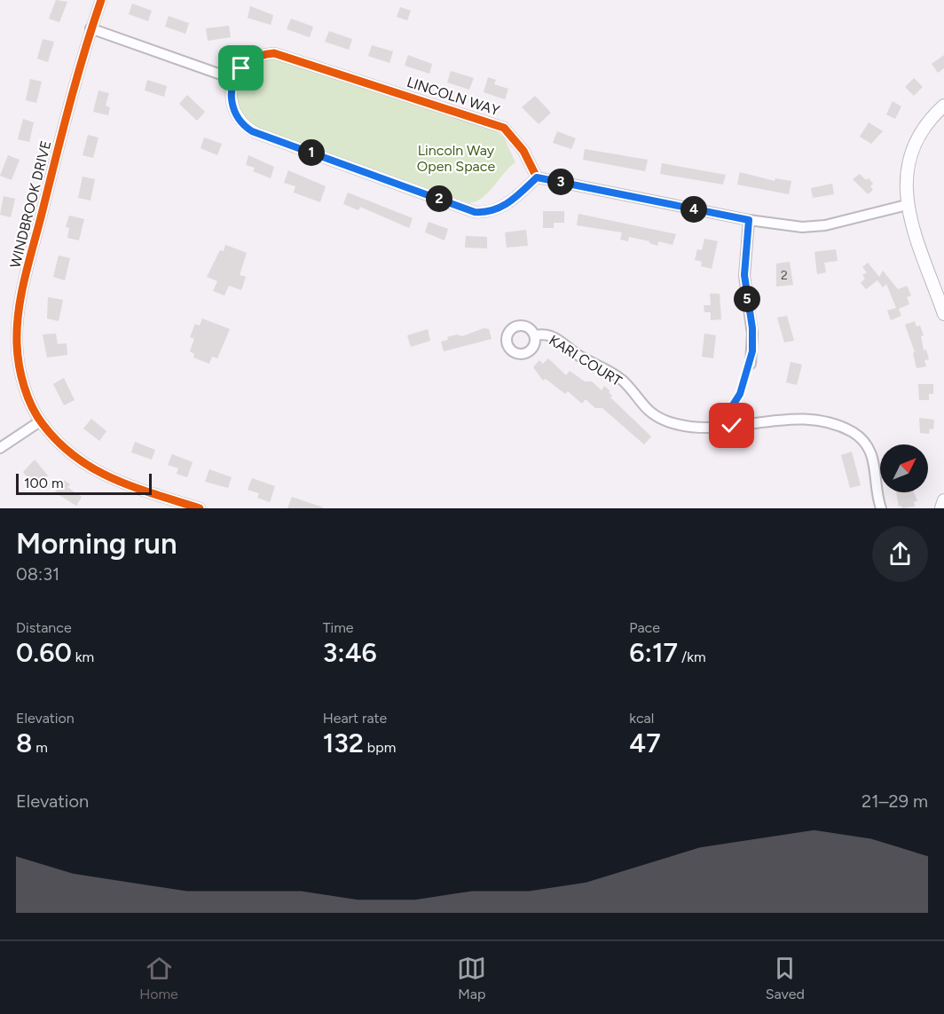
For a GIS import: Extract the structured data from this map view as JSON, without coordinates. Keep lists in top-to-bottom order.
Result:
{
  "streets": {
    "street": ["LINCOLN WAY", "WINDBROOK DRIVE", "KARI COURT"]
  },
  "parks": ["Lincoln Way Open Space"],
  "house_numbers": ["2"],
  "scale_bar": "100 m",
  "north": "top right",
  "page": {
    "pins": [
      "1",
      "3",
      "2",
      "4",
      "5"
    ],
    "scale": "100 m",
    "heading": ["Morning run", "08:31"],
    "stats": [
      ["Distance", "0.60 km"],
      ["Time", "3:46"],
      ["Pace", "6:17 /km"],
      ["Elevation", "8 m"],
      ["Heart rate", "132 bpm"],
      ["kcal", "47"]
    ],
    "chart": ["Elevation", "21–29 m"],
    "tabs": ["Home", "Map", "Saved"]
  }
}
